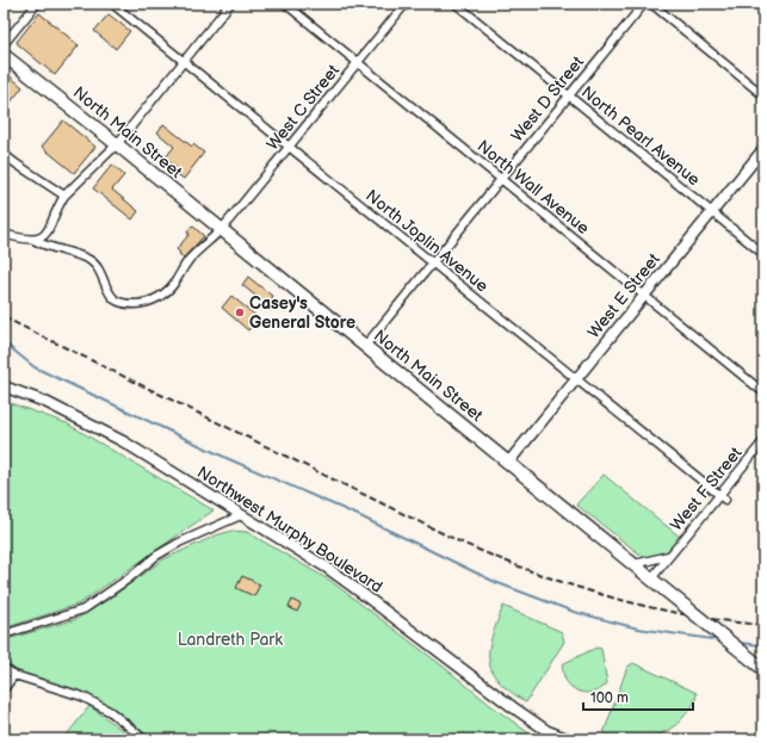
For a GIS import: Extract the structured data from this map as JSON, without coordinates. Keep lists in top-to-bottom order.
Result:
{
  "streets": {
    "main road": ["North Main Street"],
    "street": [
      "West D Street",
      "West C Street",
      "North Pearl Avenue",
      "North Wall Avenue",
      "North Joplin Avenue",
      "West E Street",
      "West F Street",
      "Northwest Murphy Boulevard"
    ]
  },
  "crossings": [
    ["West D Street", "North Main Street"],
    ["West D Street", "North Pearl Avenue"],
    ["West D Street", "North Wall Avenue"],
    ["West D Street", "North Joplin Avenue"],
    ["West C Street", "North Main Street"],
    ["West C Street", "North Wall Avenue"],
    ["West C Street", "North Joplin Avenue"],
    ["North Main Street", "West E Street"],
    ["North Main Street", "West F Street"],
    ["North Pearl Avenue", "West E Street"],
    ["North Wall Avenue", "West E Street"],
    ["North Joplin Avenue", "West E Street"],
    ["North Joplin Avenue", "West F Street"]
  ],
  "parks": ["Landreth Park"],
  "places": ["Casey's General Store"],
  "scale_bar": "100 m"
}
